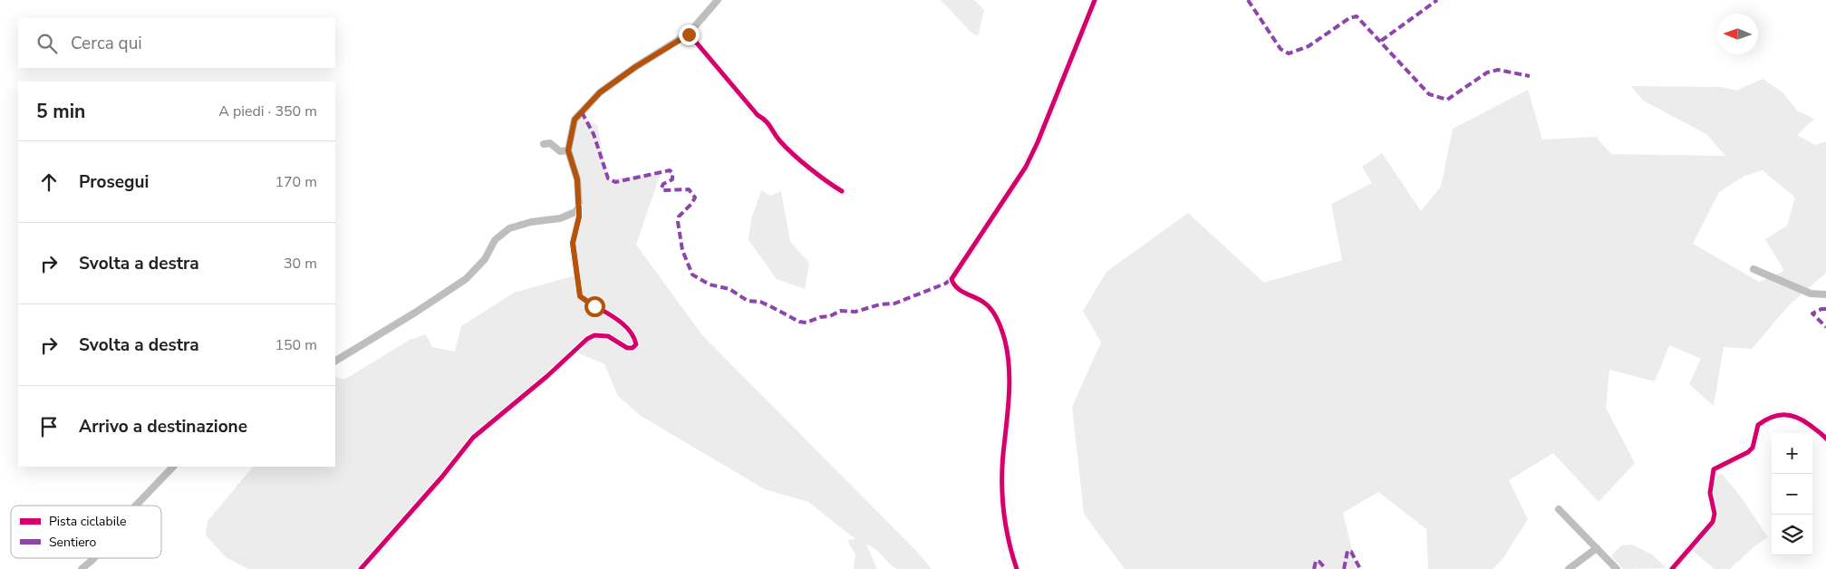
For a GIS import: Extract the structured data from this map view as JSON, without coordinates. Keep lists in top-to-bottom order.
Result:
{
  "legend": ["Pista ciclabile", "Sentiero"],
  "north": "left",
  "page": {
    "search": "Cerca qui",
    "heading": ["5 min", "A piedi · 350 m"],
    "list": [
      ["Prosegui", "170 m"],
      ["Svolta a destra", "30 m"],
      ["Svolta a destra", "150 m"],
      "Arrivo a destinazione"
    ],
    "map_buttons": ["+", "−"]
  }
}
